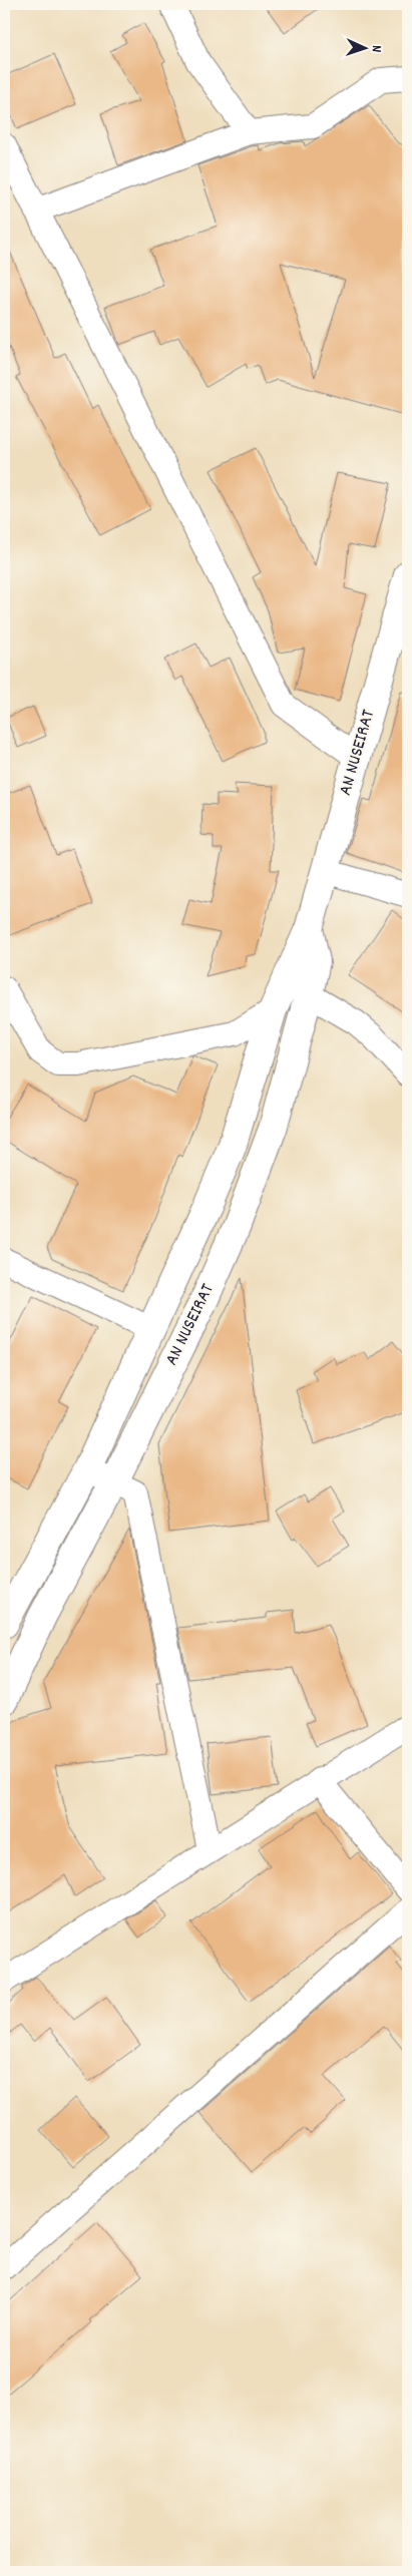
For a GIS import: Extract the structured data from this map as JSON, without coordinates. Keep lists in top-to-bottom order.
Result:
{
  "streets": {
    "main road": ["AN NUSEIRAT"]
  },
  "north": "right"
}
